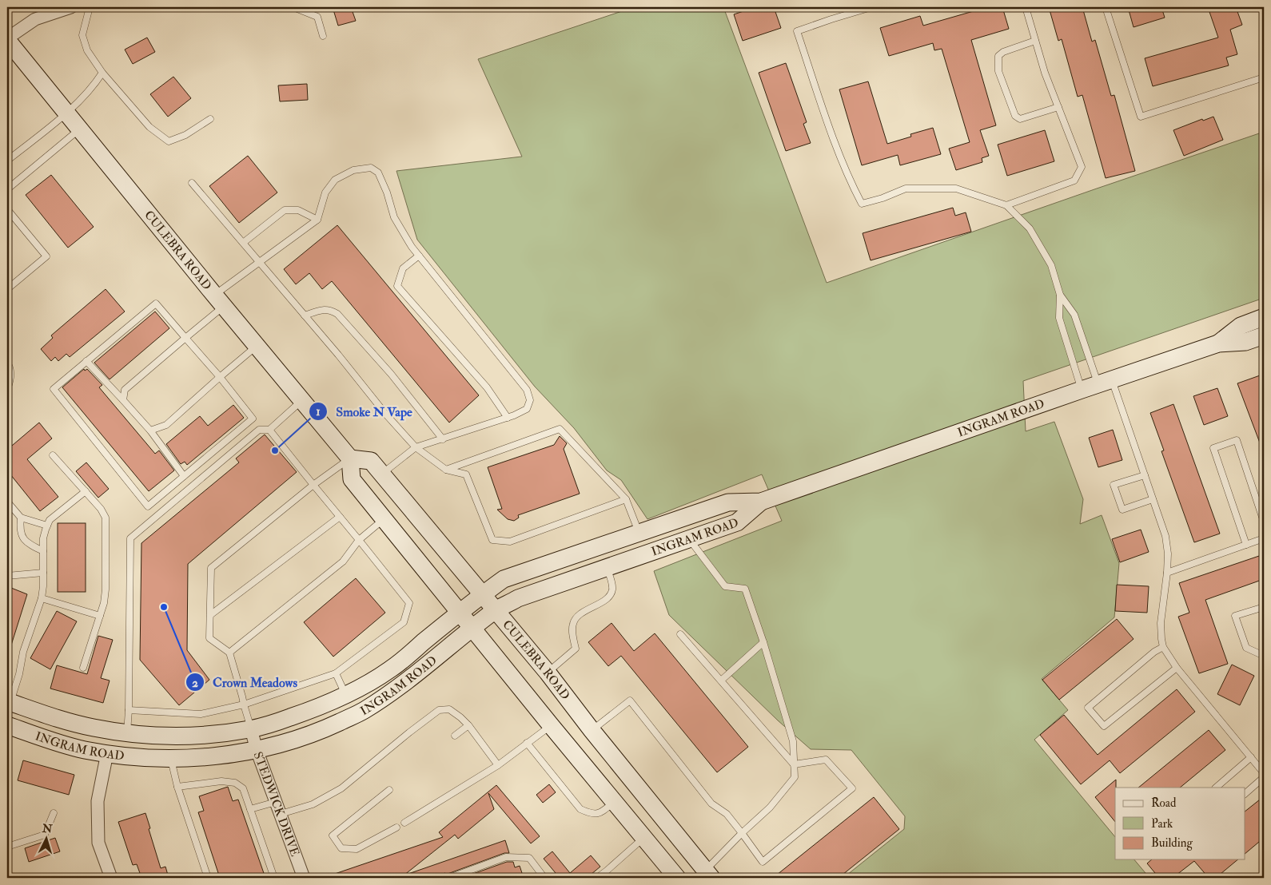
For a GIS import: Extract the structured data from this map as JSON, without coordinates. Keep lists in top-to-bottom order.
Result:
{
  "streets": {
    "street": ["CULEBRA ROAD", "INGRAM ROAD", "STEDWICK DRIVE"]
  },
  "crossings": [
    ["CULEBRA ROAD", "INGRAM ROAD"],
    ["INGRAM ROAD", "STEDWICK DRIVE"]
  ],
  "places": ["Smoke N Vape", "Crown Meadows"],
  "legend": ["Road", "Park", "Building"],
  "north": "top"
}
